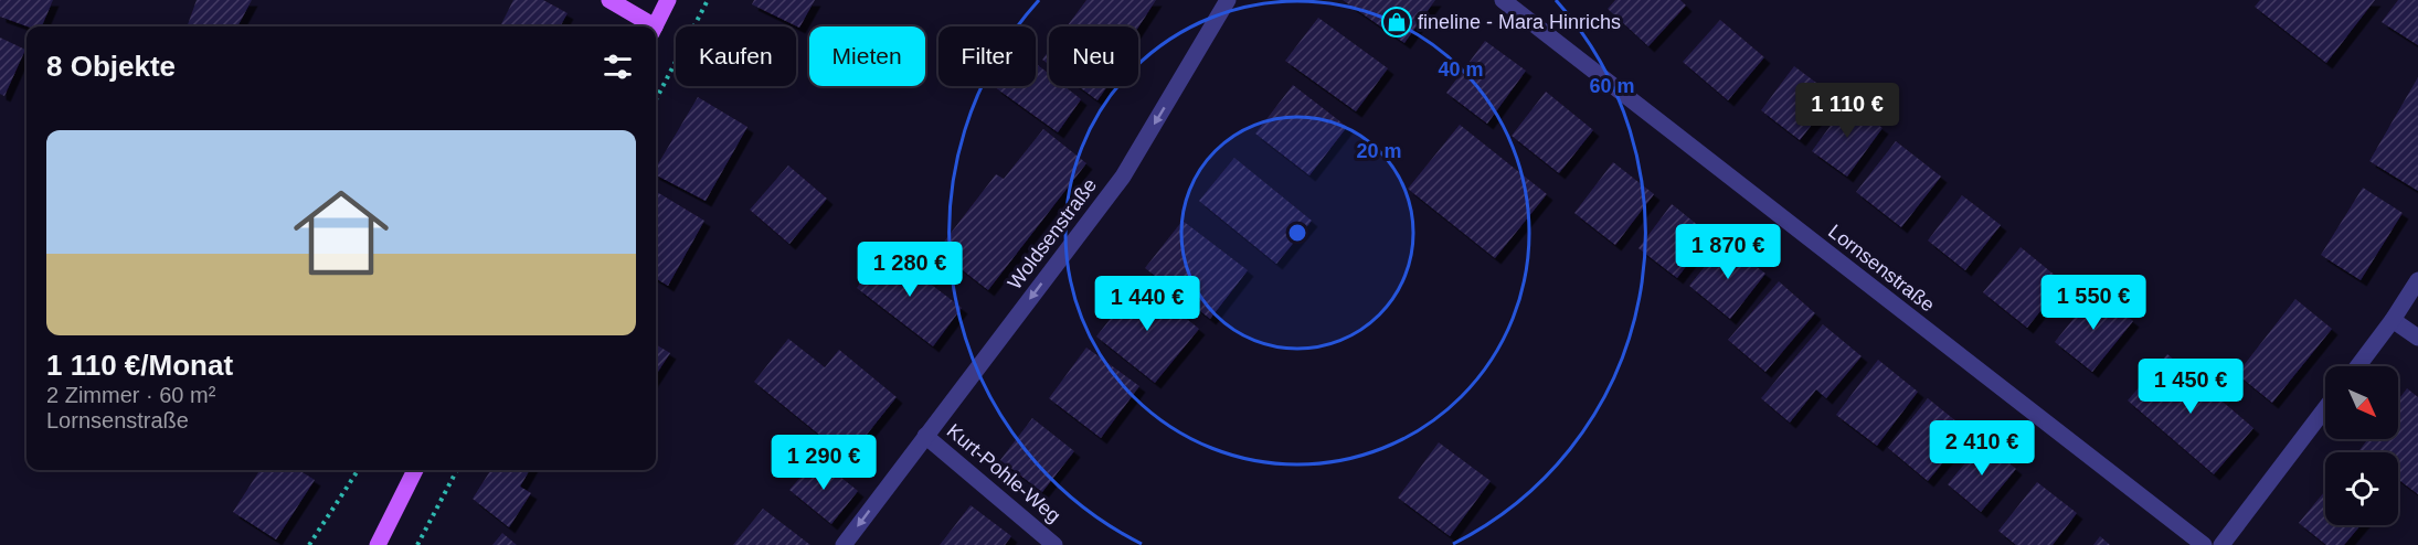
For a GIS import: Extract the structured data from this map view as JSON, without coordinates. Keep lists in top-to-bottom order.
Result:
{
  "streets": {
    "street": ["Woldsenstraße", "Lornsenstraße", "Kurt-Pohle-Weg"]
  },
  "crossings": [
    ["Woldsenstraße", "Kurt-Pohle-Weg"]
  ],
  "one_way": ["Woldsenstraße"],
  "places": {
    "shop": ["fineline - Mara Hinrichs"]
  },
  "north": "bottom right",
  "page": {
    "chip": [
      "Kaufen",
      "Mieten",
      "Filter",
      "Neu"
    ],
    "heading": "8 Objekte",
    "price": [
      "1 110 €",
      "1 870 €",
      "1 280 €",
      "1 550 €",
      "1 440 €",
      "1 450 €",
      "2 410 €",
      "1 290 €"
    ],
    "list": [
      {
        "name": "1 110 €/Monat",
        "note": "2 Zimmer · 60 m² · Lornsenstraße"
      }
    ]
  },
  "rings": ["40 m", "60 m", "20 m"]
}
